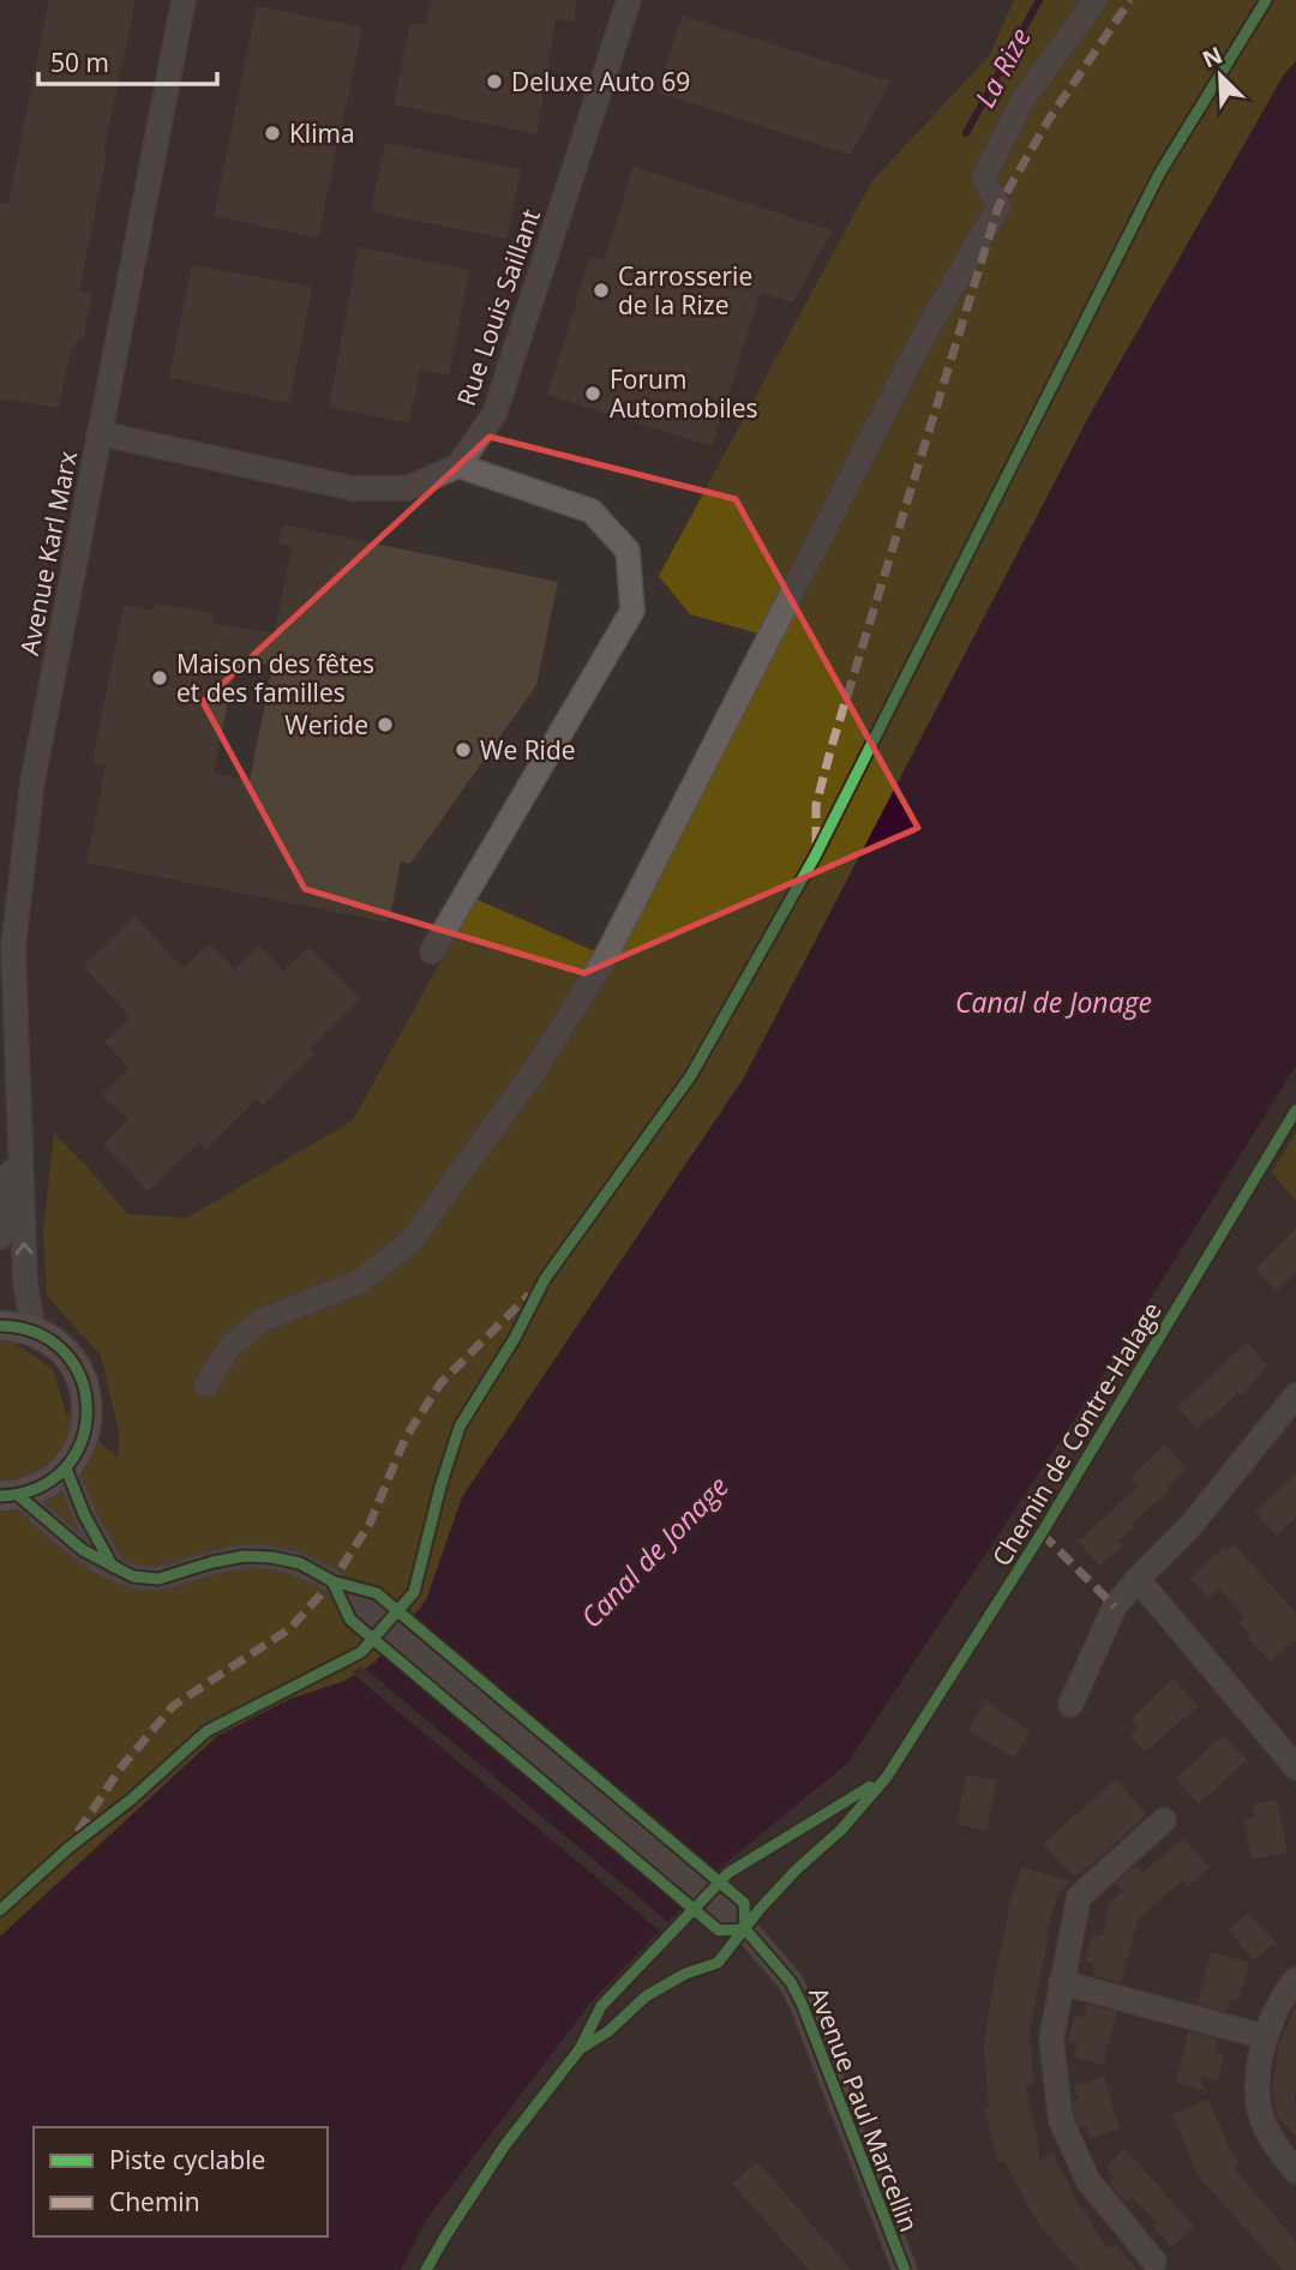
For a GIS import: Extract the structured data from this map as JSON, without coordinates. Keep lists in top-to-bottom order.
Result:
{
  "streets": {
    "street": ["Rue Louis Saillant", "Avenue Karl Marx", "Avenue Paul Marcellin"],
    "cycle path": ["Chemin de Contre-Halage"]
  },
  "water": ["La Rize", "Canal de Jonage"],
  "places": [
    "Deluxe Auto 69",
    "Klima",
    "Carrosserie de la Rize",
    "Forum Automobiles",
    "Maison des fêtes et des familles",
    "Weride",
    "We Ride"
  ],
  "legend": ["Piste cyclable", "Chemin"],
  "scale_bar": "50 m",
  "north": "top left"
}
